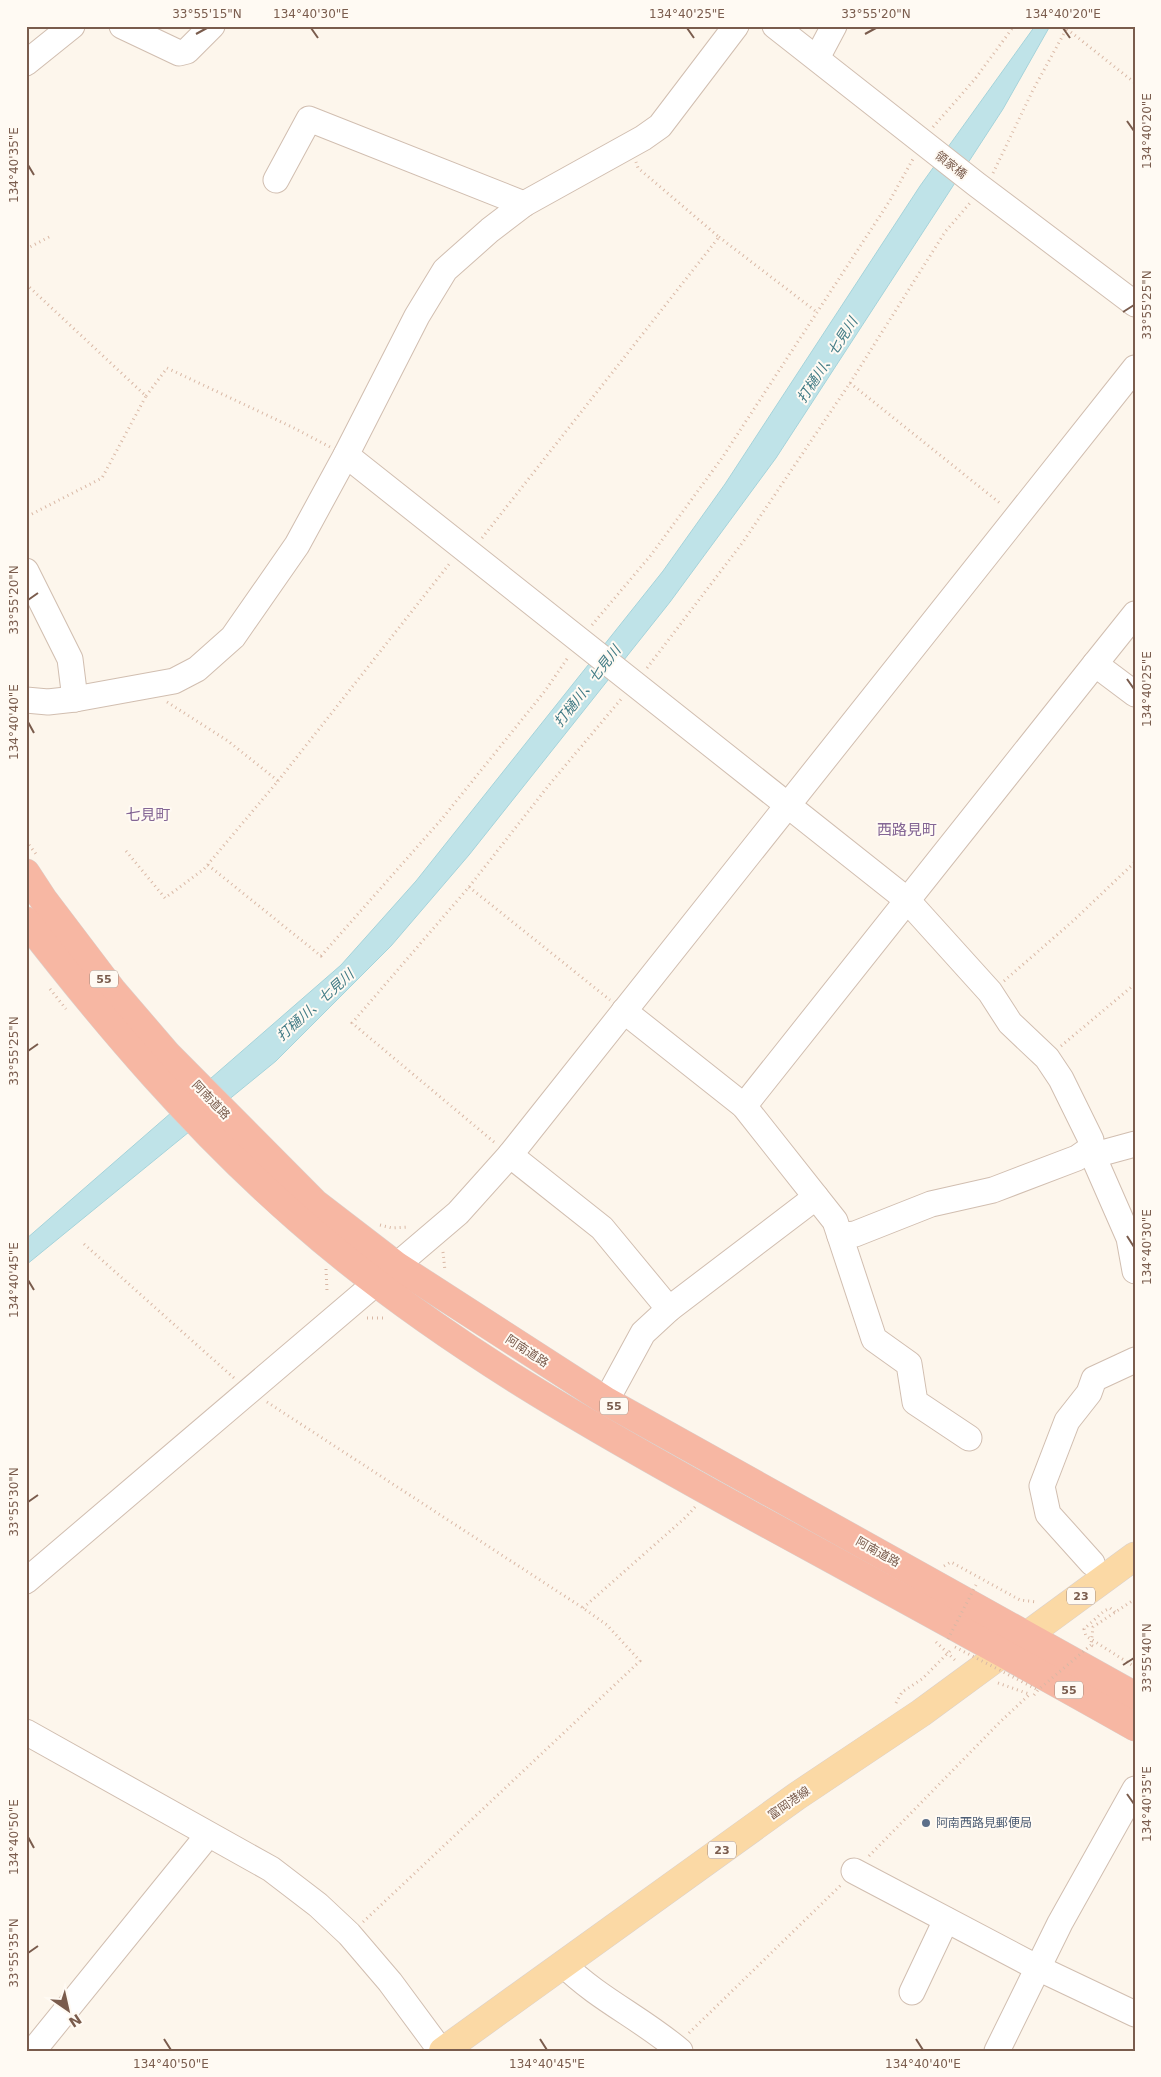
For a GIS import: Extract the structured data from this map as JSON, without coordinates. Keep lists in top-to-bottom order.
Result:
{
  "streets": {
    "highway": ["55", "阿南道路"],
    "main road": ["23", "富岡港線"],
    "street": ["領家橋"]
  },
  "crossings": [
    ["阿南道路", "富岡港線"]
  ],
  "districts": ["七見町", "西路見町"],
  "water": ["打樋川、七見川"],
  "places": ["阿南西路見郵便局"],
  "north": "bottom right",
  "coordinates": [
    "33°55'15\"N",
    "134°40'30\"E",
    "134°40'25\"E",
    "33°55'20\"N",
    "134°40'20\"E",
    "134°40'35\"E",
    "33°55'25\"N",
    "134°40'40\"E",
    "134°40'45\"E",
    "33°55'30\"N",
    "33°55'40\"N",
    "134°40'50\"E",
    "33°55'35\"N"
  ]
}
